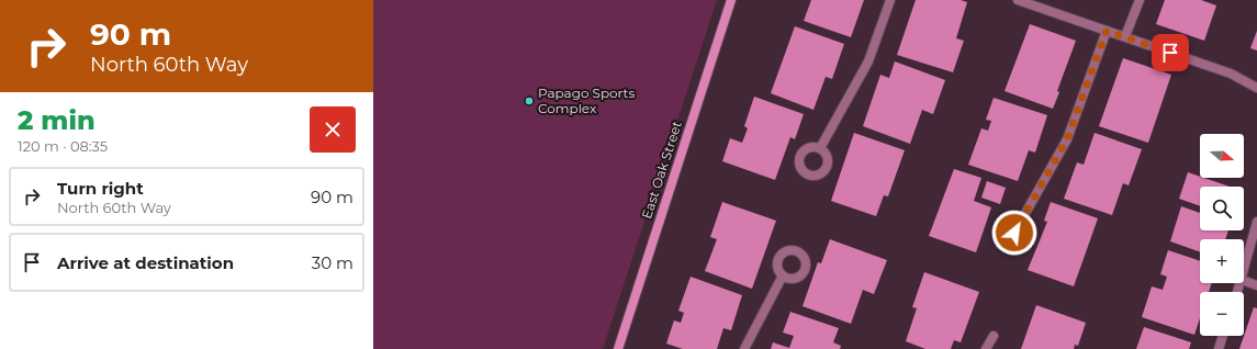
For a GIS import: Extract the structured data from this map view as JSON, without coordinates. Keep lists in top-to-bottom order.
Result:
{
  "streets": {
    "street": ["East Oak Street"]
  },
  "places": ["Papago Sports Complex"],
  "north": "right",
  "page": {
    "turn": ["90 m", "North 60th Way"],
    "heading": ["2 min", "120 m · 08:35"],
    "map_buttons": ["+", "−"],
    "list": [
      {
        "name": "Turn right",
        "note": "North 60th Way",
        "value": "90 m"
      },
      {
        "name": "Arrive at destination",
        "value": "30 m"
      }
    ]
  }
}
